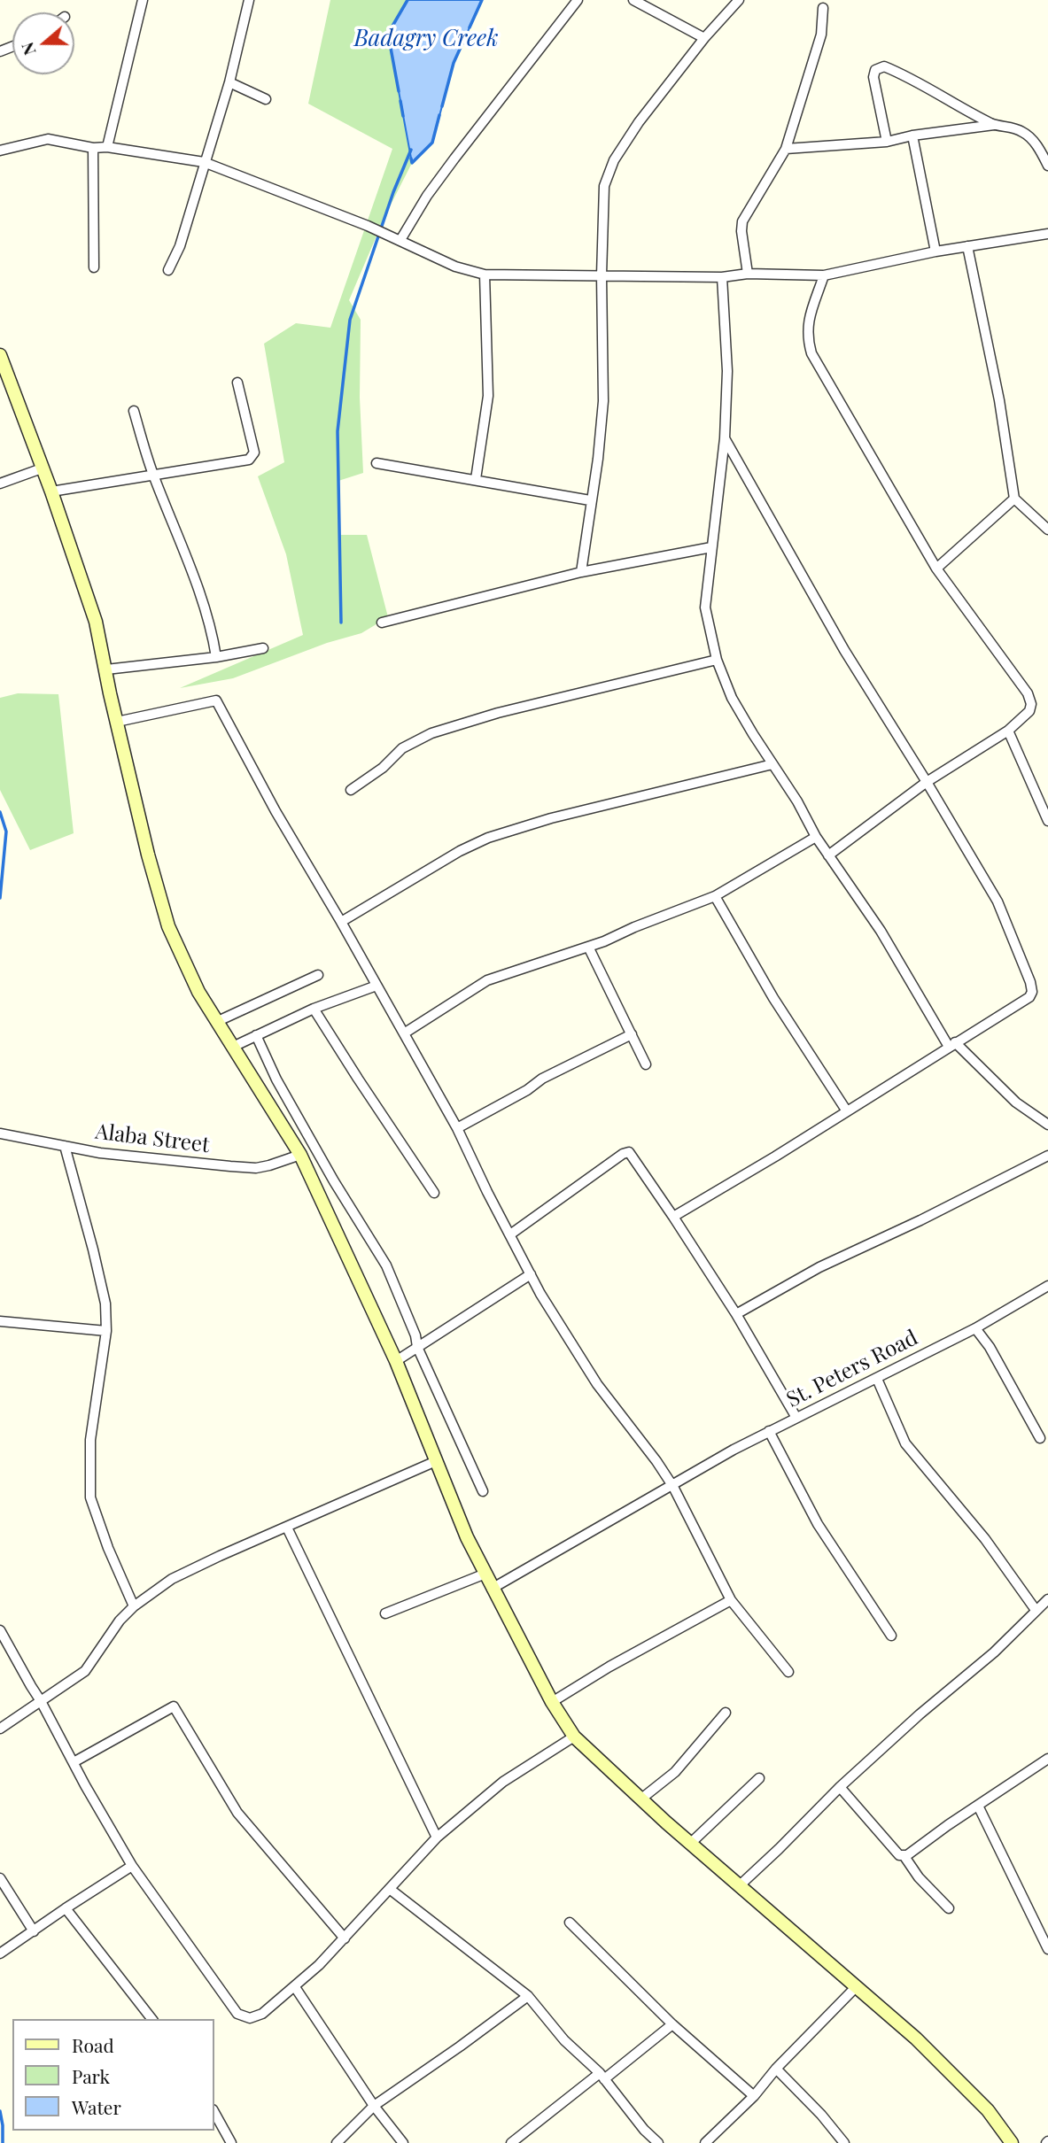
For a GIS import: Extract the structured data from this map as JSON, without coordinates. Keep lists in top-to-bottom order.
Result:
{
  "streets": {
    "street": ["Alaba Street", "St. Peters Road"]
  },
  "water": ["Badagry Creek"],
  "legend": ["Road", "Park", "Water"],
  "north": "left"
}
